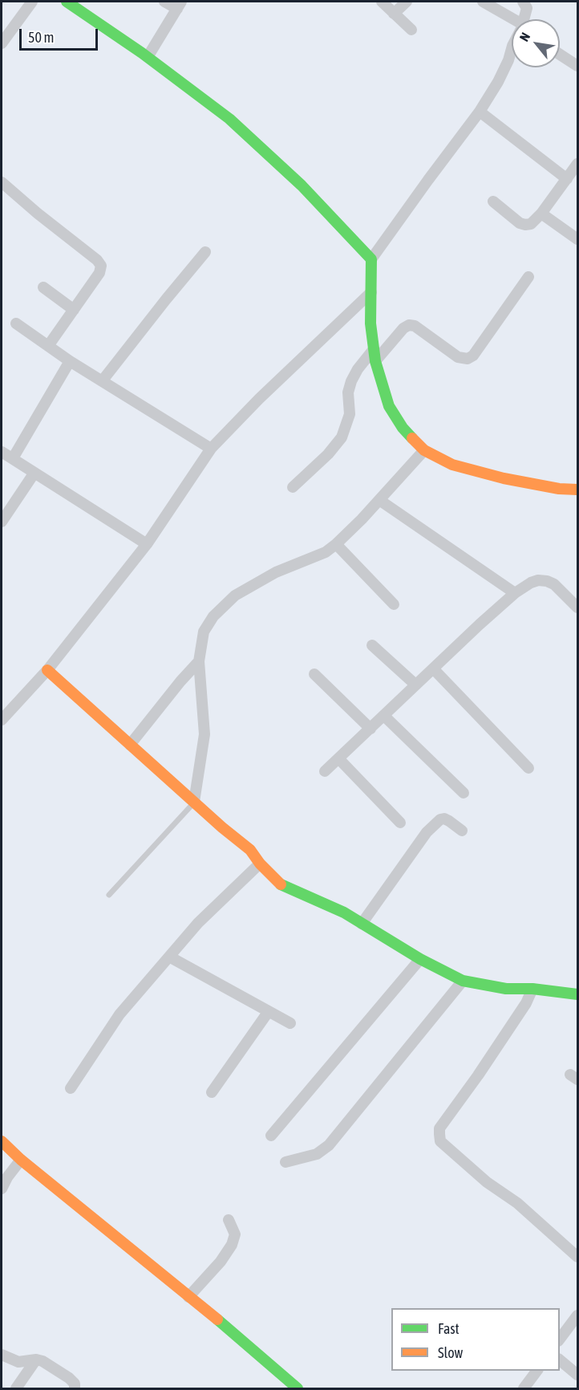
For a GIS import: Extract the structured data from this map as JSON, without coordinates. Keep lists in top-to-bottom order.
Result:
{
  "legend": ["Fast", "Slow"],
  "scale_bar": "50 m",
  "north": "top left"
}
